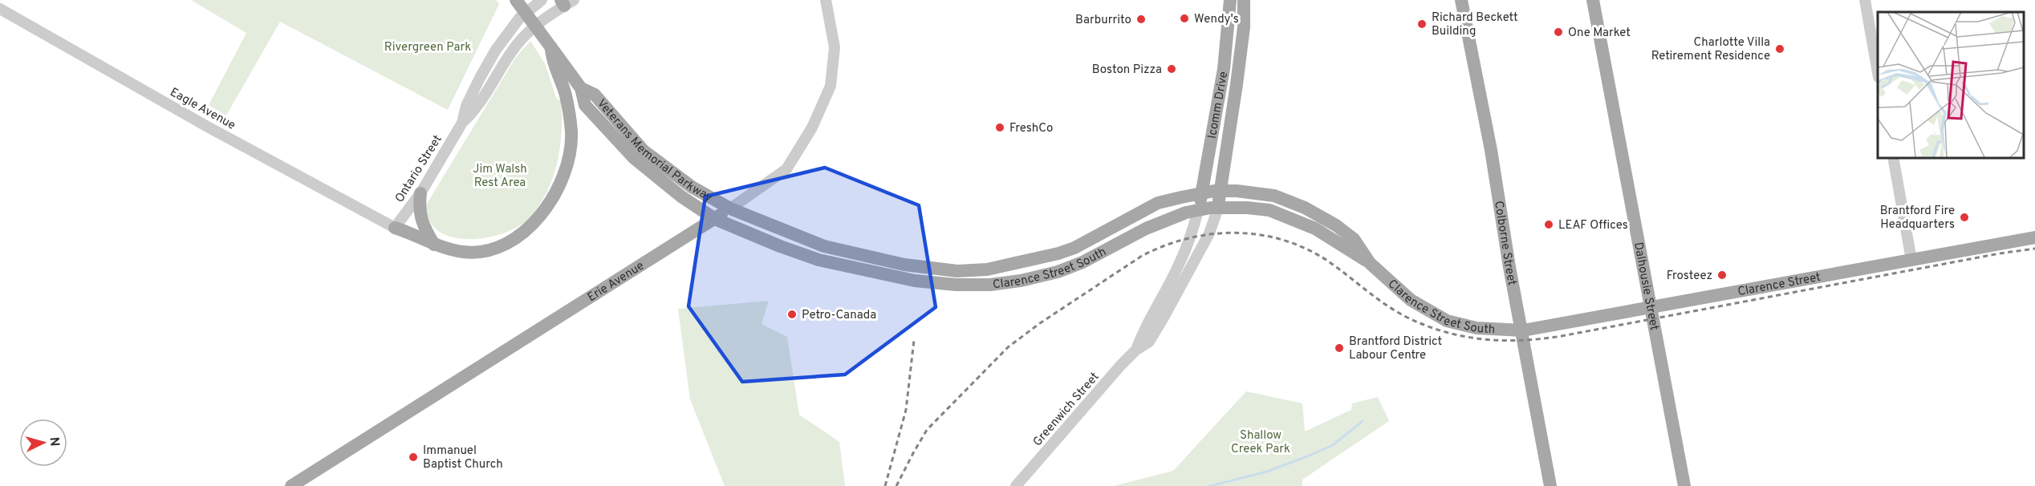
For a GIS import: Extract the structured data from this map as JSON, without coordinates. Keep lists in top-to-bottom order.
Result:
{
  "streets": {
    "main road": [
      "Icomm Drive",
      "Veterans Memorial Parkway",
      "Colborne Street",
      "Clarence Street South",
      "Erie Avenue",
      "Clarence Street",
      "Dalhousie Street"
    ],
    "street": ["Eagle Avenue", "Ontario Street", "Greenwich Street"]
  },
  "crossings": [
    ["Icomm Drive", "Clarence Street South"],
    ["Icomm Drive", "Greenwich Street"],
    ["Eagle Avenue", "Ontario Street"],
    ["Veterans Memorial Parkway", "Clarence Street South"],
    ["Veterans Memorial Parkway", "Erie Avenue"],
    ["Colborne Street", "Clarence Street South"],
    ["Colborne Street", "Clarence Street"],
    ["Clarence Street South", "Erie Avenue"],
    ["Clarence Street South", "Clarence Street"],
    ["Clarence Street South", "Greenwich Street"],
    ["Clarence Street", "Dalhousie Street"]
  ],
  "parks": ["Rivergreen Park", "Jim Walsh Rest Area", "Shallow Creek Park"],
  "places": [
    "Wendy's",
    "Barburrito",
    "Richard Beckett Building",
    "One Market",
    "Charlotte Villa Retirement Residence",
    "Boston Pizza",
    "FreshCo",
    "Brantford Fire Headquarters",
    "LEAF Offices",
    "Frosteez",
    "Petro-Canada",
    "Brantford District Labour Centre",
    "Immanuel Baptist Church"
  ],
  "north": "right"
}
